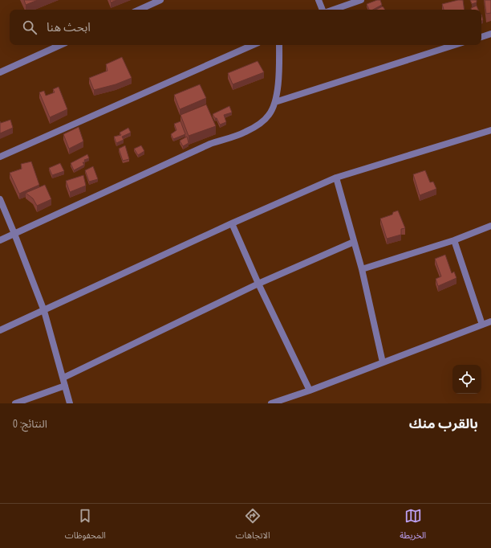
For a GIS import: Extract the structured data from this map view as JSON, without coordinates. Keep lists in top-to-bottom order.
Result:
{
  "page": {
    "search": "ابحث هنا",
    "heading": ["بالقرب منك", "النتائج: 0"],
    "nav": ["الخريطة", "الاتجاهات", "المحفوظات"]
  }
}
